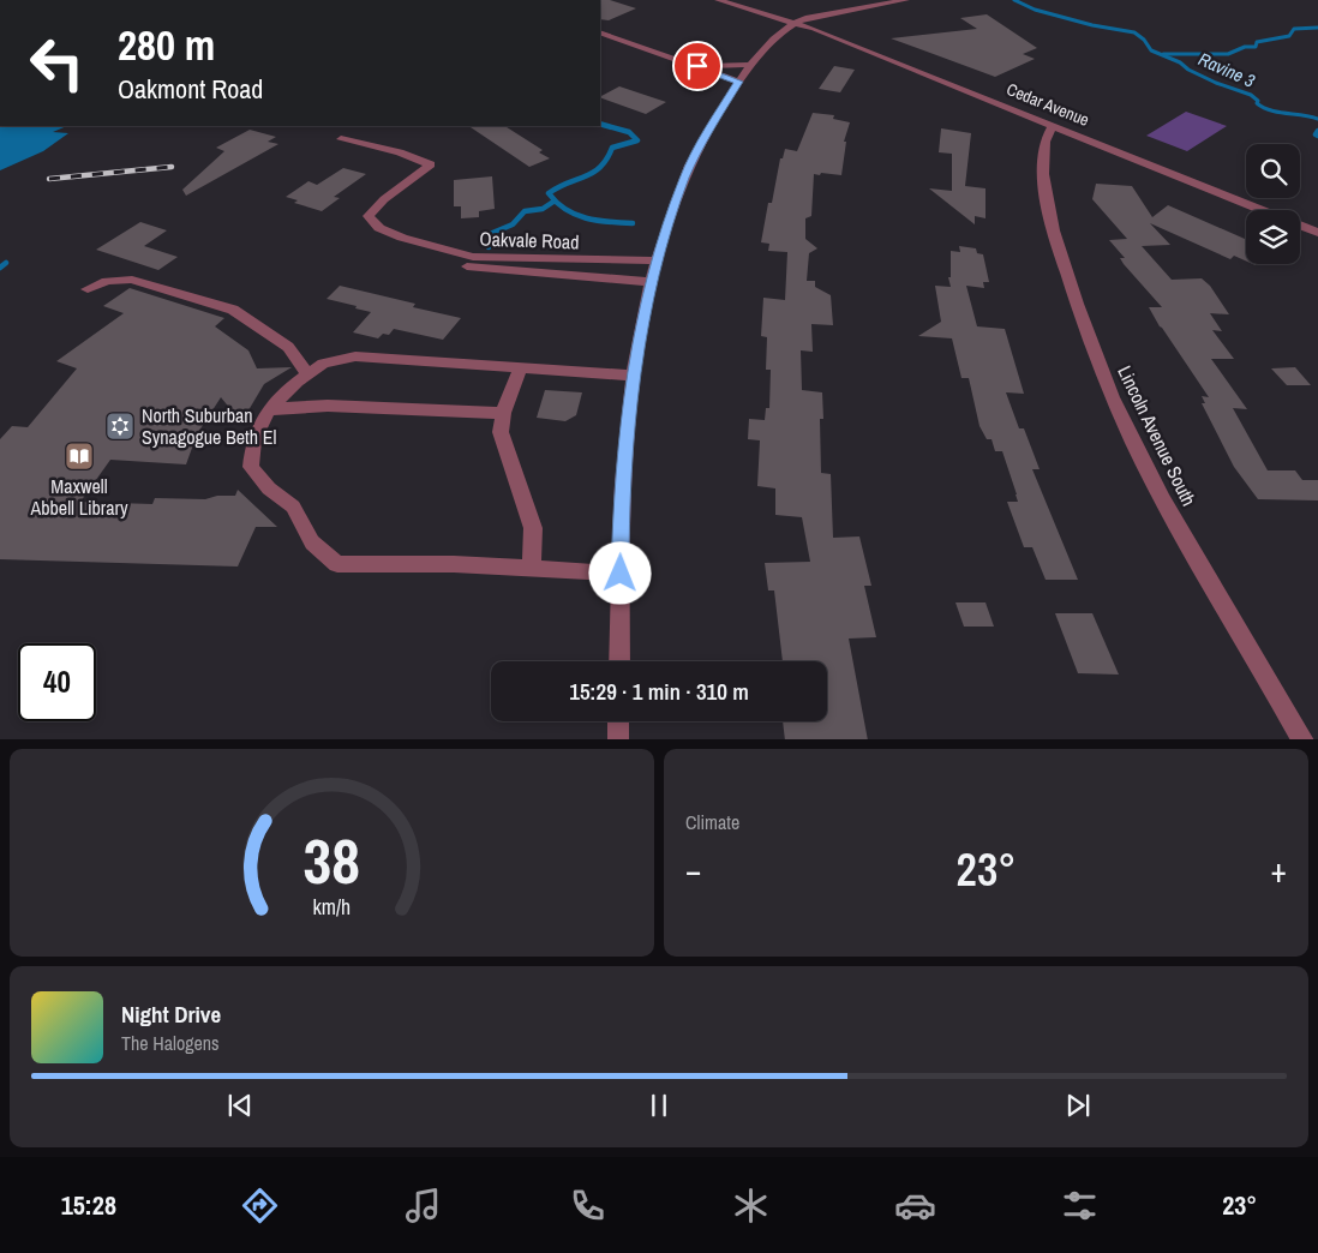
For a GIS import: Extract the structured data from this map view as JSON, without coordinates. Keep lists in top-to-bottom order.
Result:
{
  "streets": {
    "street": ["Cedar Avenue", "Oakvale Road", "Lincoln Avenue South"]
  },
  "crossings": [
    ["Cedar Avenue", "Lincoln Avenue South"]
  ],
  "water": ["Ravine 3"],
  "places": {
    "synagogue": ["North Suburban Synagogue Beth El"],
    "library": ["Maxwell Abbell Library"]
  },
  "page": {
    "turn": ["280 m", "Oakmont Road"],
    "limit": "40",
    "trip": "15:29 · 1 min · 310 m",
    "tile": "Climate",
    "heat": ["−", "23°", "+"],
    "song": ["Night Drive", "The Halogens"],
    "tabs": ["15:28", "23°"],
    "gauge": ["38", "km/h"]
  }
}
